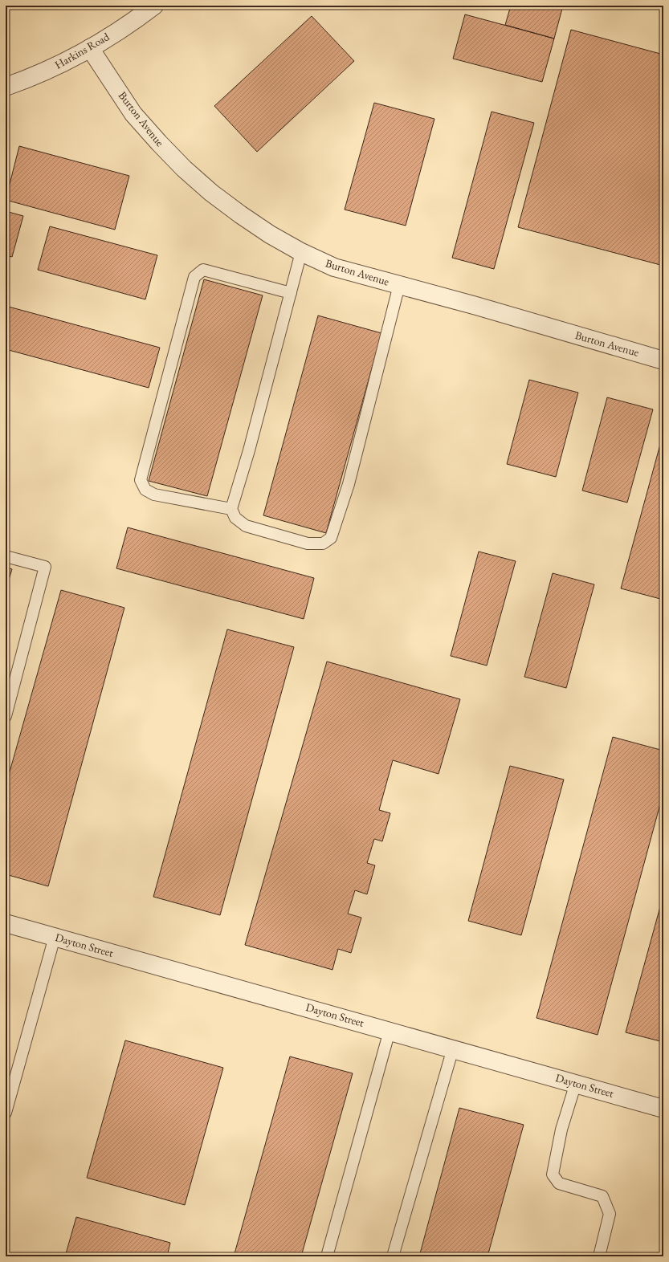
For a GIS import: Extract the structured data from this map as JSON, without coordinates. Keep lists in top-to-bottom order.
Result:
{
  "streets": {
    "street": ["Harkins Road", "Burton Avenue", "Dayton Street"]
  },
  "crossings": [
    ["Harkins Road", "Burton Avenue"]
  ]
}
